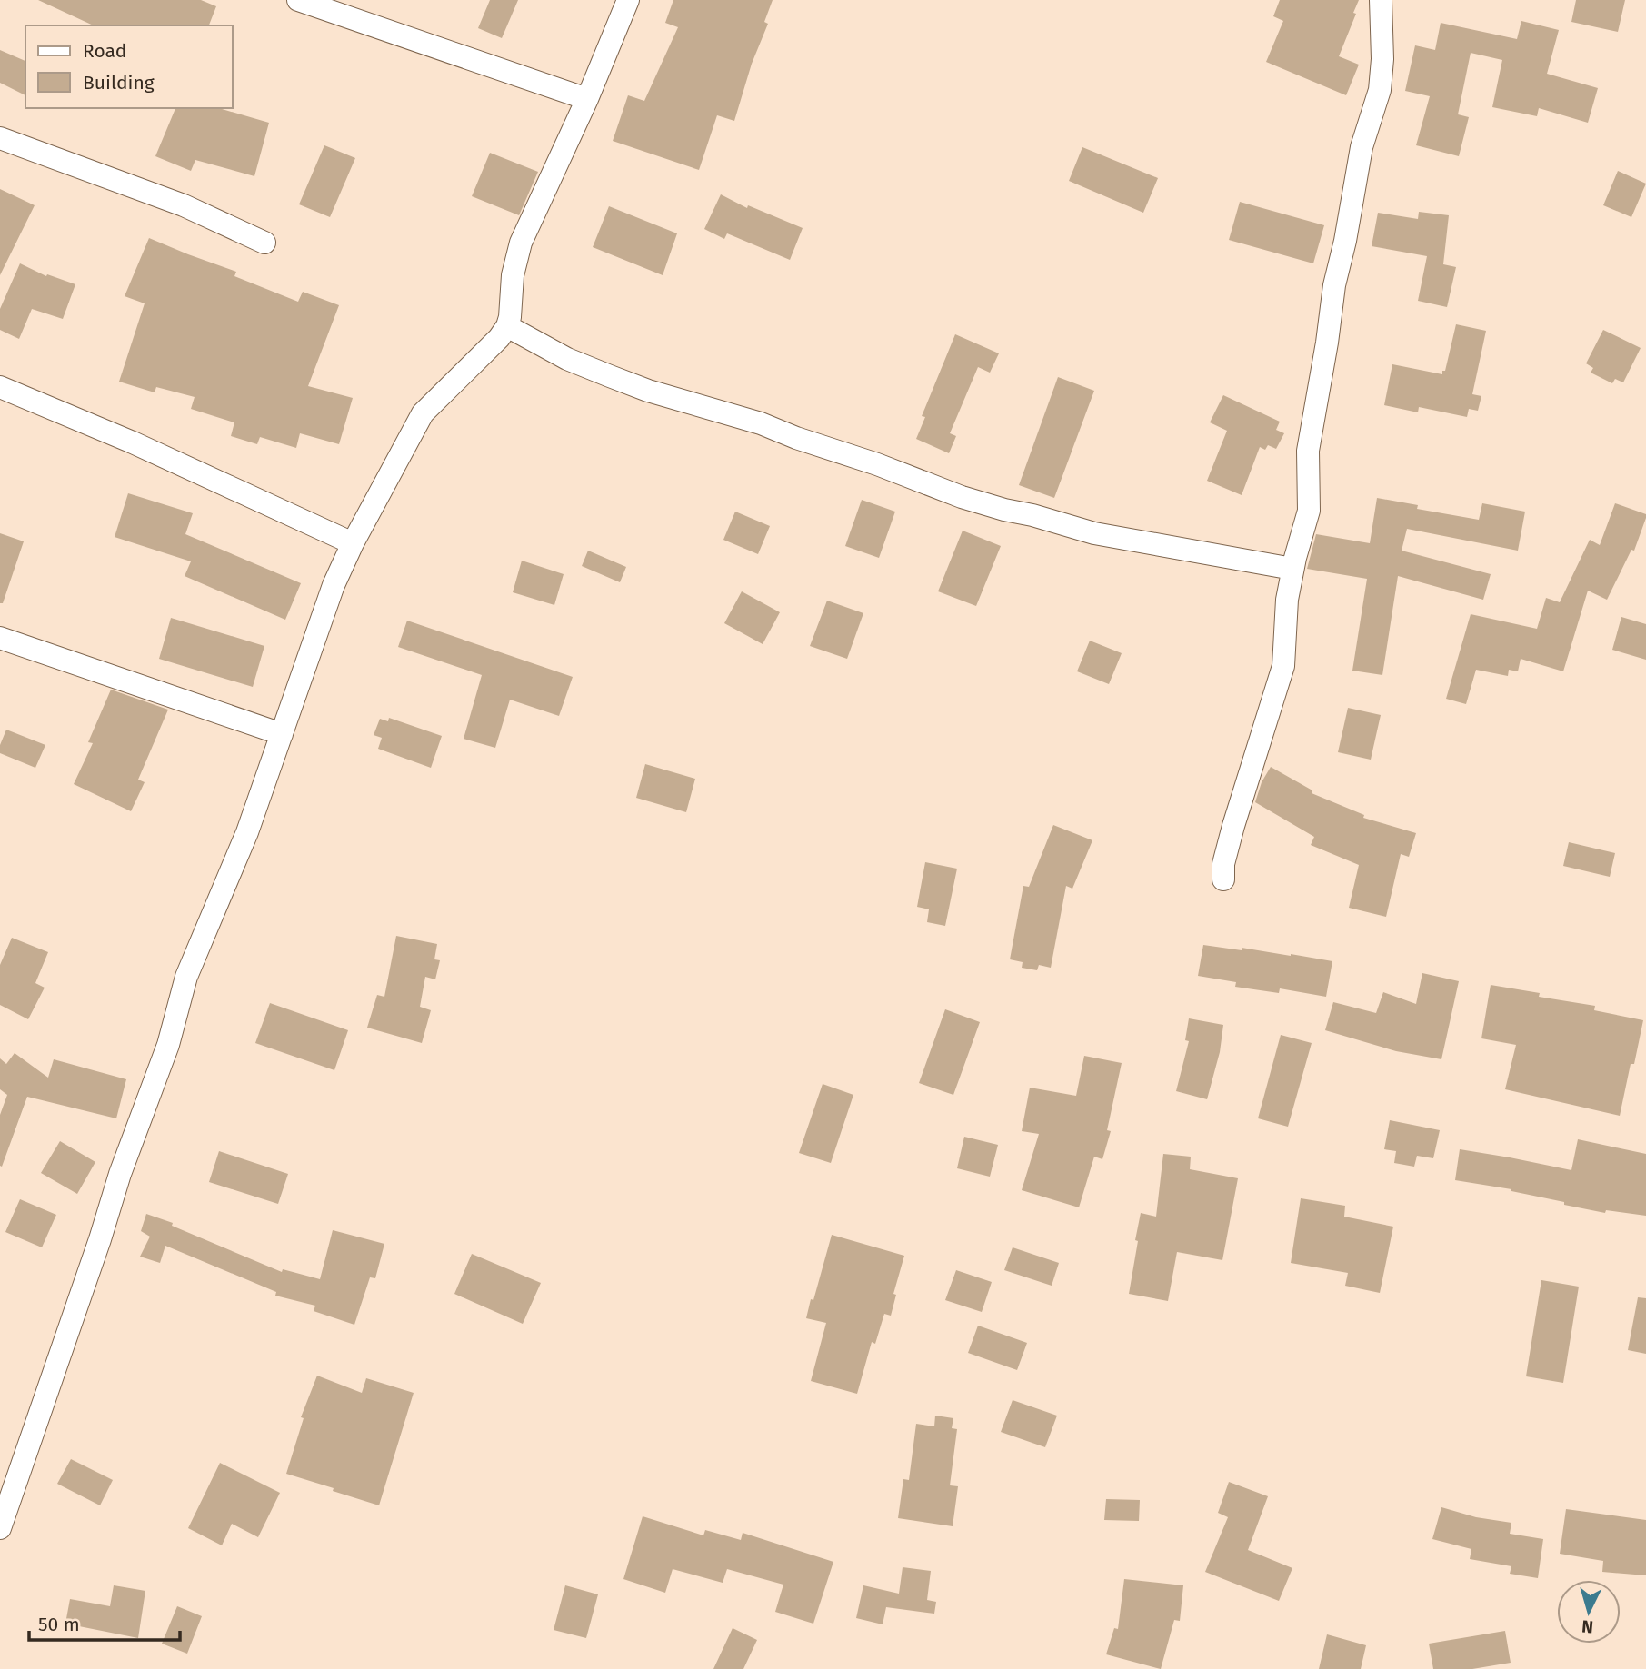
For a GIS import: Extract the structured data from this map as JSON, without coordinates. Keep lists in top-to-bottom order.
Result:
{
  "legend": ["Road", "Building"],
  "scale_bar": "50 m",
  "north": "bottom"
}
